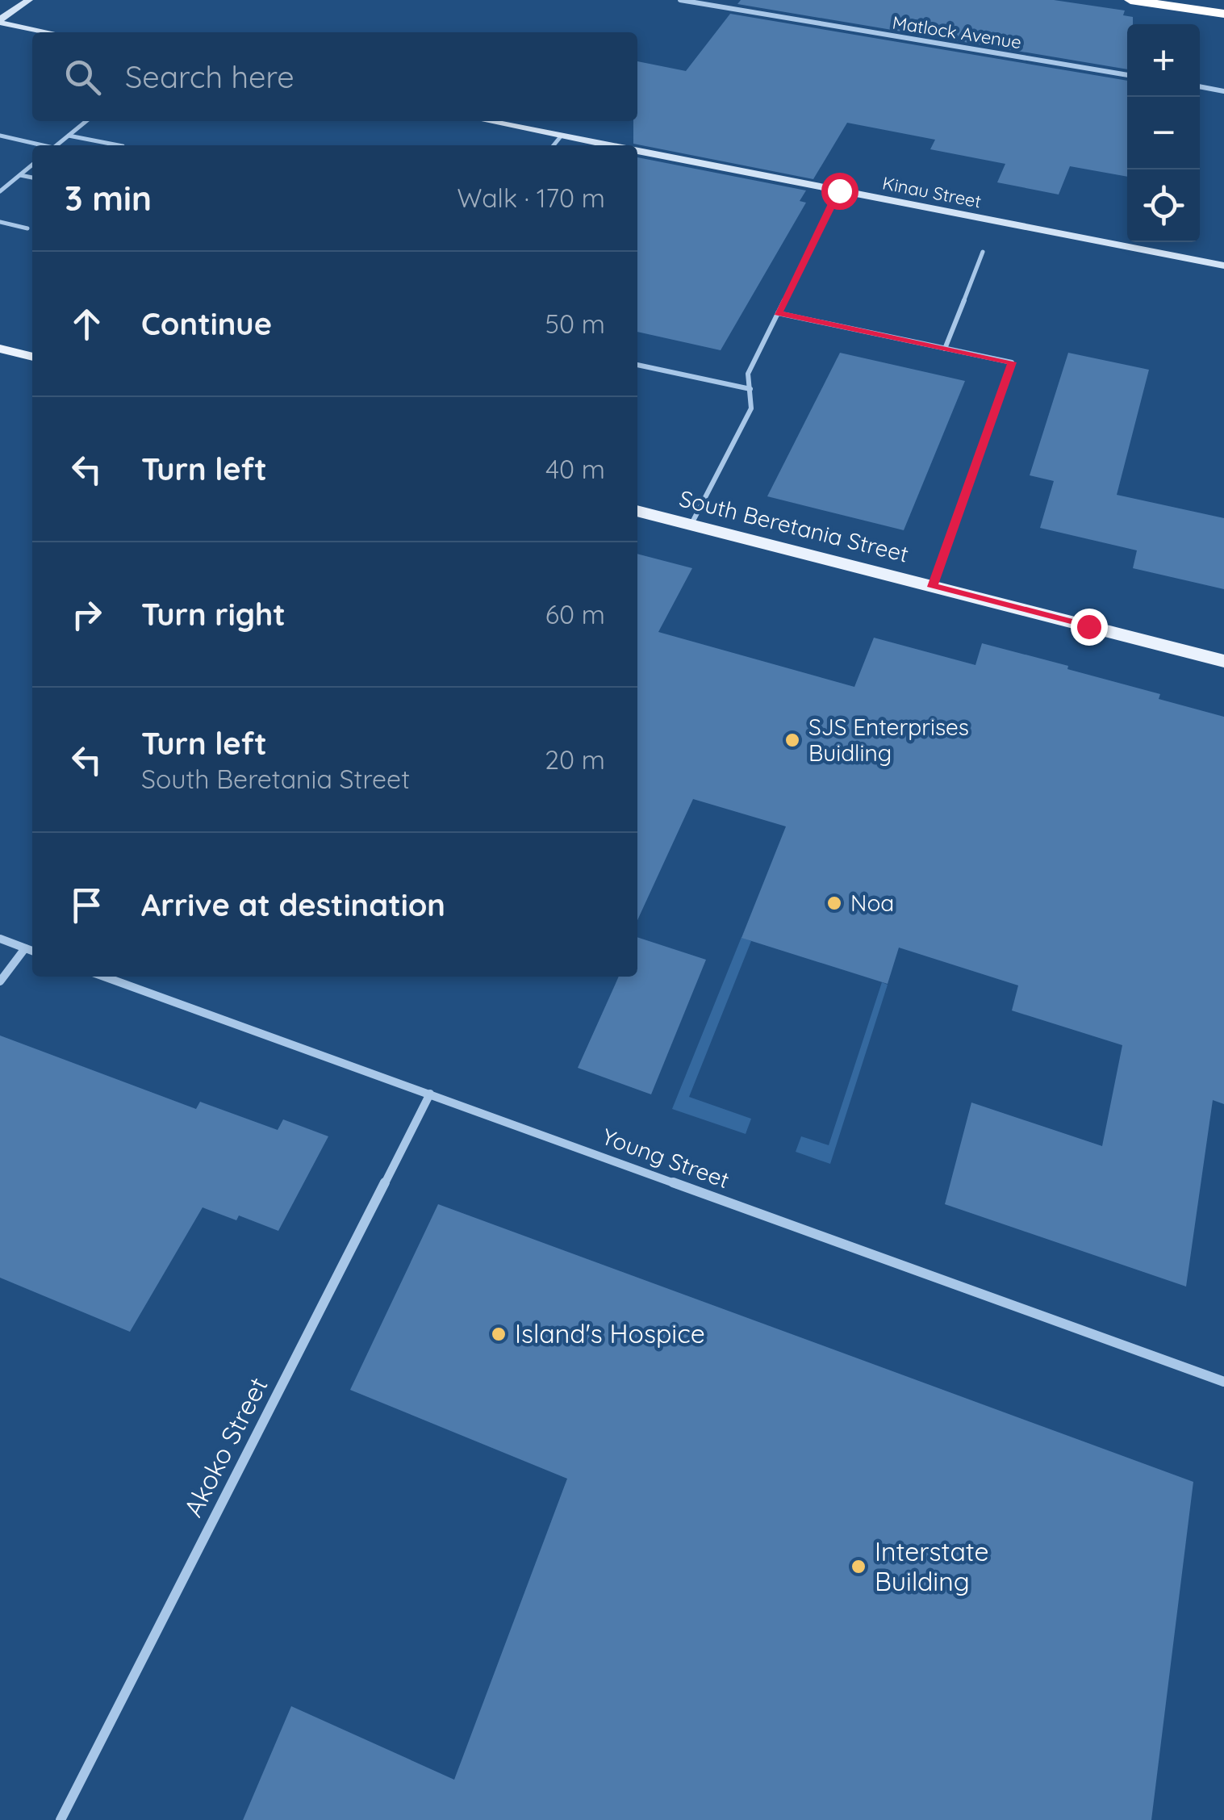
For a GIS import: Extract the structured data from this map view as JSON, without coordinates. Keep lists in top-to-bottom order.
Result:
{
  "streets": {
    "main road": ["Kinau Street", "South Beretania Street"],
    "street": ["Matlock Avenue", "Young Street", "Akoko Street"]
  },
  "crossings": [
    ["Young Street", "Akoko Street"]
  ],
  "places": [
    "SJS Enterprises Buidling",
    "Noa",
    "Island's Hospice",
    "Interstate Building"
  ],
  "page": {
    "map_buttons": ["+", "−"],
    "search": "Search here",
    "heading": ["3 min", "Walk · 170 m"],
    "list": [
      ["Continue", "50 m"],
      ["Turn left", "40 m"],
      ["Turn right", "60 m"],
      ["Turn left", "South Beretania Street", "20 m"],
      "Arrive at destination"
    ]
  }
}
